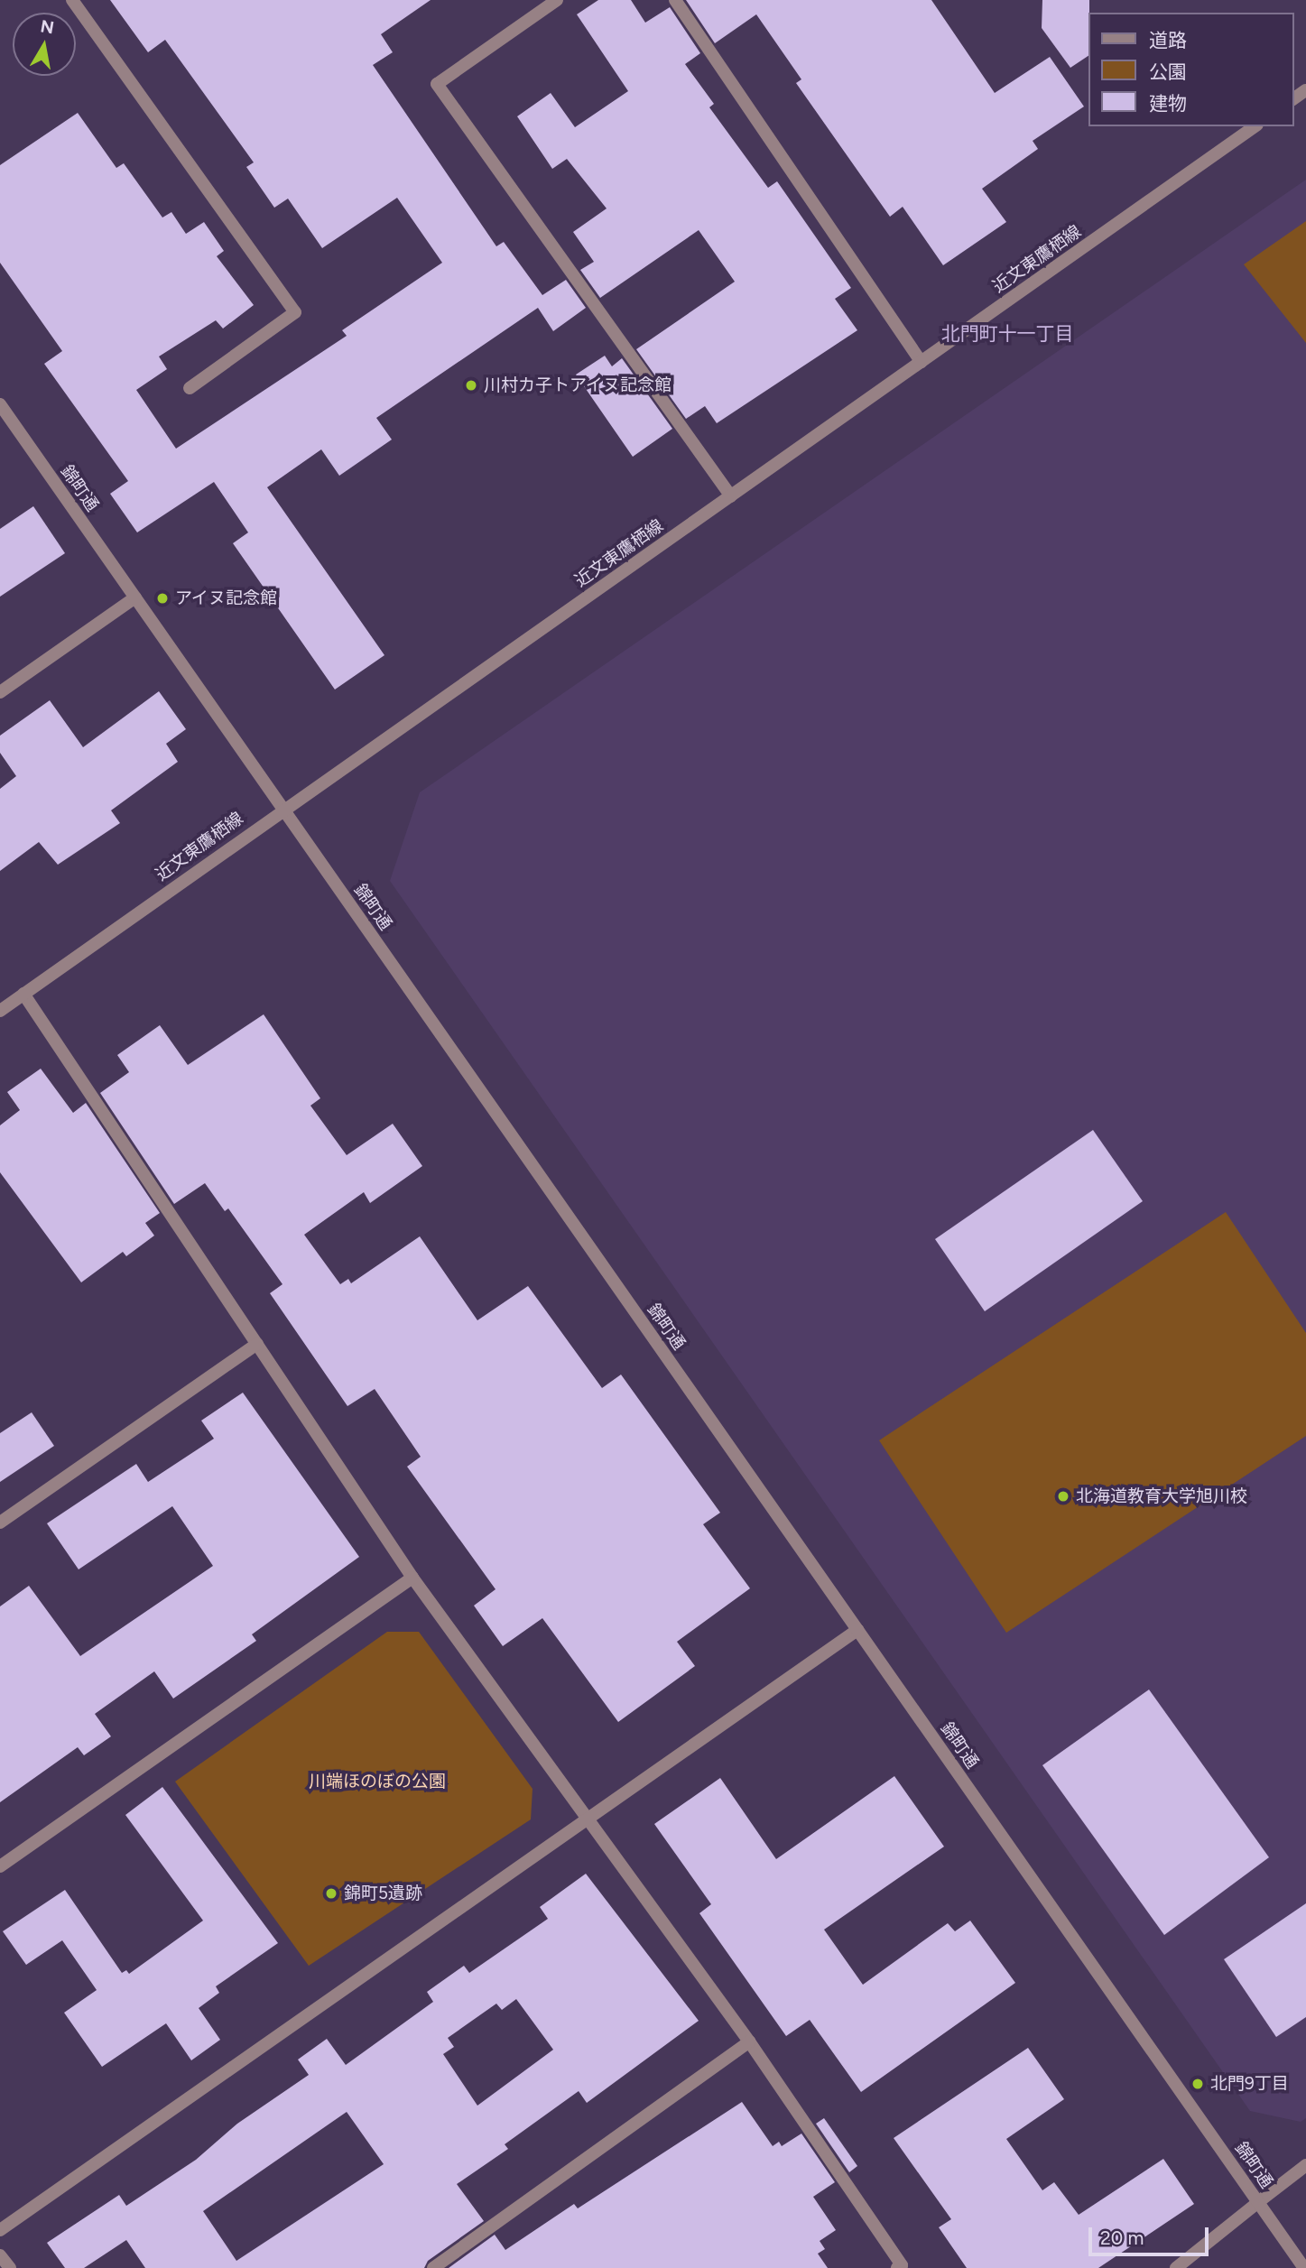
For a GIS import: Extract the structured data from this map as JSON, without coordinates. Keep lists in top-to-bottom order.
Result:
{
  "streets": {
    "street": ["近文東鷹栖線", "錦町通"]
  },
  "crossings": [
    ["近文東鷹栖線", "錦町通"]
  ],
  "districts": ["北門町十一丁目"],
  "parks": ["川端ほのぼの公園"],
  "places": [
    "川村カ子トアイヌ記念館",
    "アイヌ記念館",
    "北海道教育大学旭川校",
    "錦町5遺跡",
    "北門9丁目"
  ],
  "legend": ["道路", "公園", "建物"],
  "scale_bar": "20 m",
  "north": "top"
}
